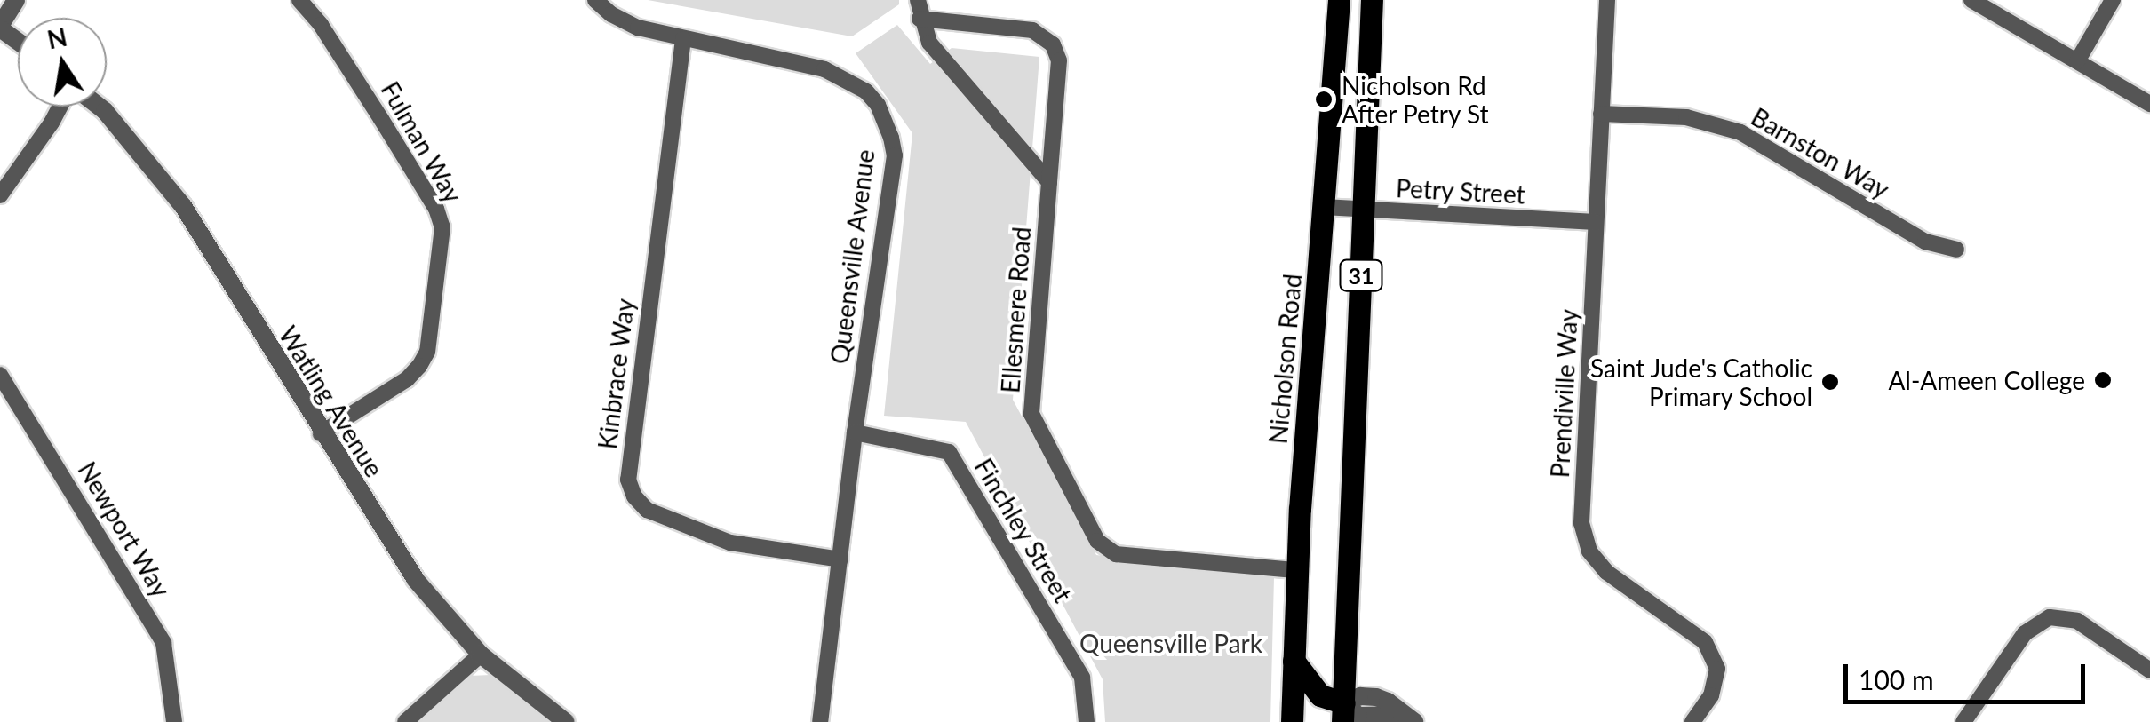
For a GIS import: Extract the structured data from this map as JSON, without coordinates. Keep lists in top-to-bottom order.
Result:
{
  "streets": {
    "main road": ["31", "Nicholson Road"],
    "street": [
      "Fulman Way",
      "Barnston Way",
      "Petry Street",
      "Queensville Avenue",
      "Ellesmere Road",
      "Kinbrace Way",
      "Prendiville Way",
      "Watling Avenue",
      "Newport Way",
      "Finchley Street"
    ]
  },
  "crossings": [
    ["Fulman Way", "Watling Avenue"],
    ["Barnston Way", "Prendiville Way"],
    ["Petry Street", "31"],
    ["Petry Street", "Nicholson Road"],
    ["Petry Street", "Prendiville Way"],
    ["Queensville Avenue", "Kinbrace Way"],
    ["Queensville Avenue", "Finchley Street"],
    ["Ellesmere Road", "Nicholson Road"]
  ],
  "parks": ["Queensville Park"],
  "places": ["Nicholson Rd After Petry St", "Al-Ameen College", "Saint Jude's Catholic Primary School"],
  "scale_bar": "100 m",
  "north": "top"
}
